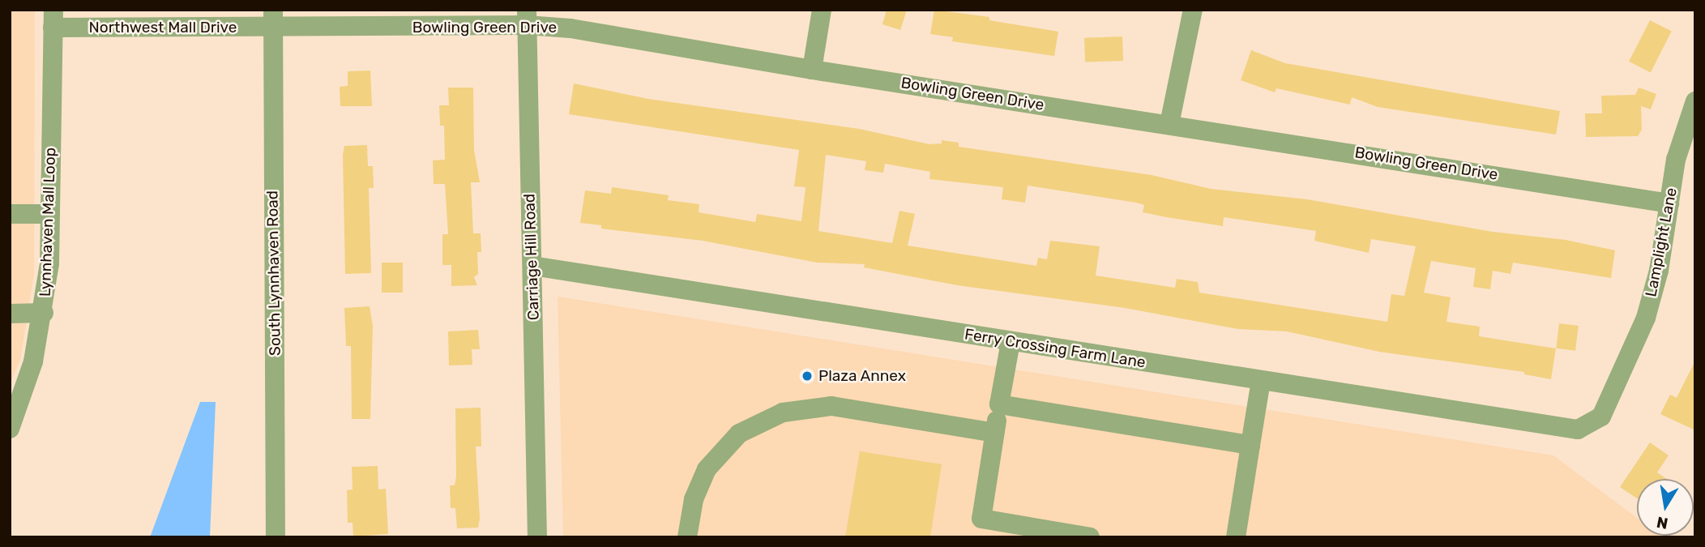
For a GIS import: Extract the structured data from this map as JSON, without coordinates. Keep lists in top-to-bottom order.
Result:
{
  "streets": {
    "street": [
      "Northwest Mall Drive",
      "Bowling Green Drive",
      "Lynnhaven Mall Loop",
      "Lamplight Lane",
      "Carriage Hill Road",
      "South Lynnhaven Road",
      "Ferry Crossing Farm Lane"
    ]
  },
  "crossings": [
    ["Northwest Mall Drive", "Bowling Green Drive"],
    ["Northwest Mall Drive", "Lynnhaven Mall Loop"],
    ["Northwest Mall Drive", "South Lynnhaven Road"],
    ["Bowling Green Drive", "Lamplight Lane"],
    ["Bowling Green Drive", "Carriage Hill Road"],
    ["Bowling Green Drive", "South Lynnhaven Road"],
    ["Lamplight Lane", "Ferry Crossing Farm Lane"],
    ["Carriage Hill Road", "Ferry Crossing Farm Lane"]
  ],
  "places": ["Plaza Annex"],
  "north": "bottom"
}
